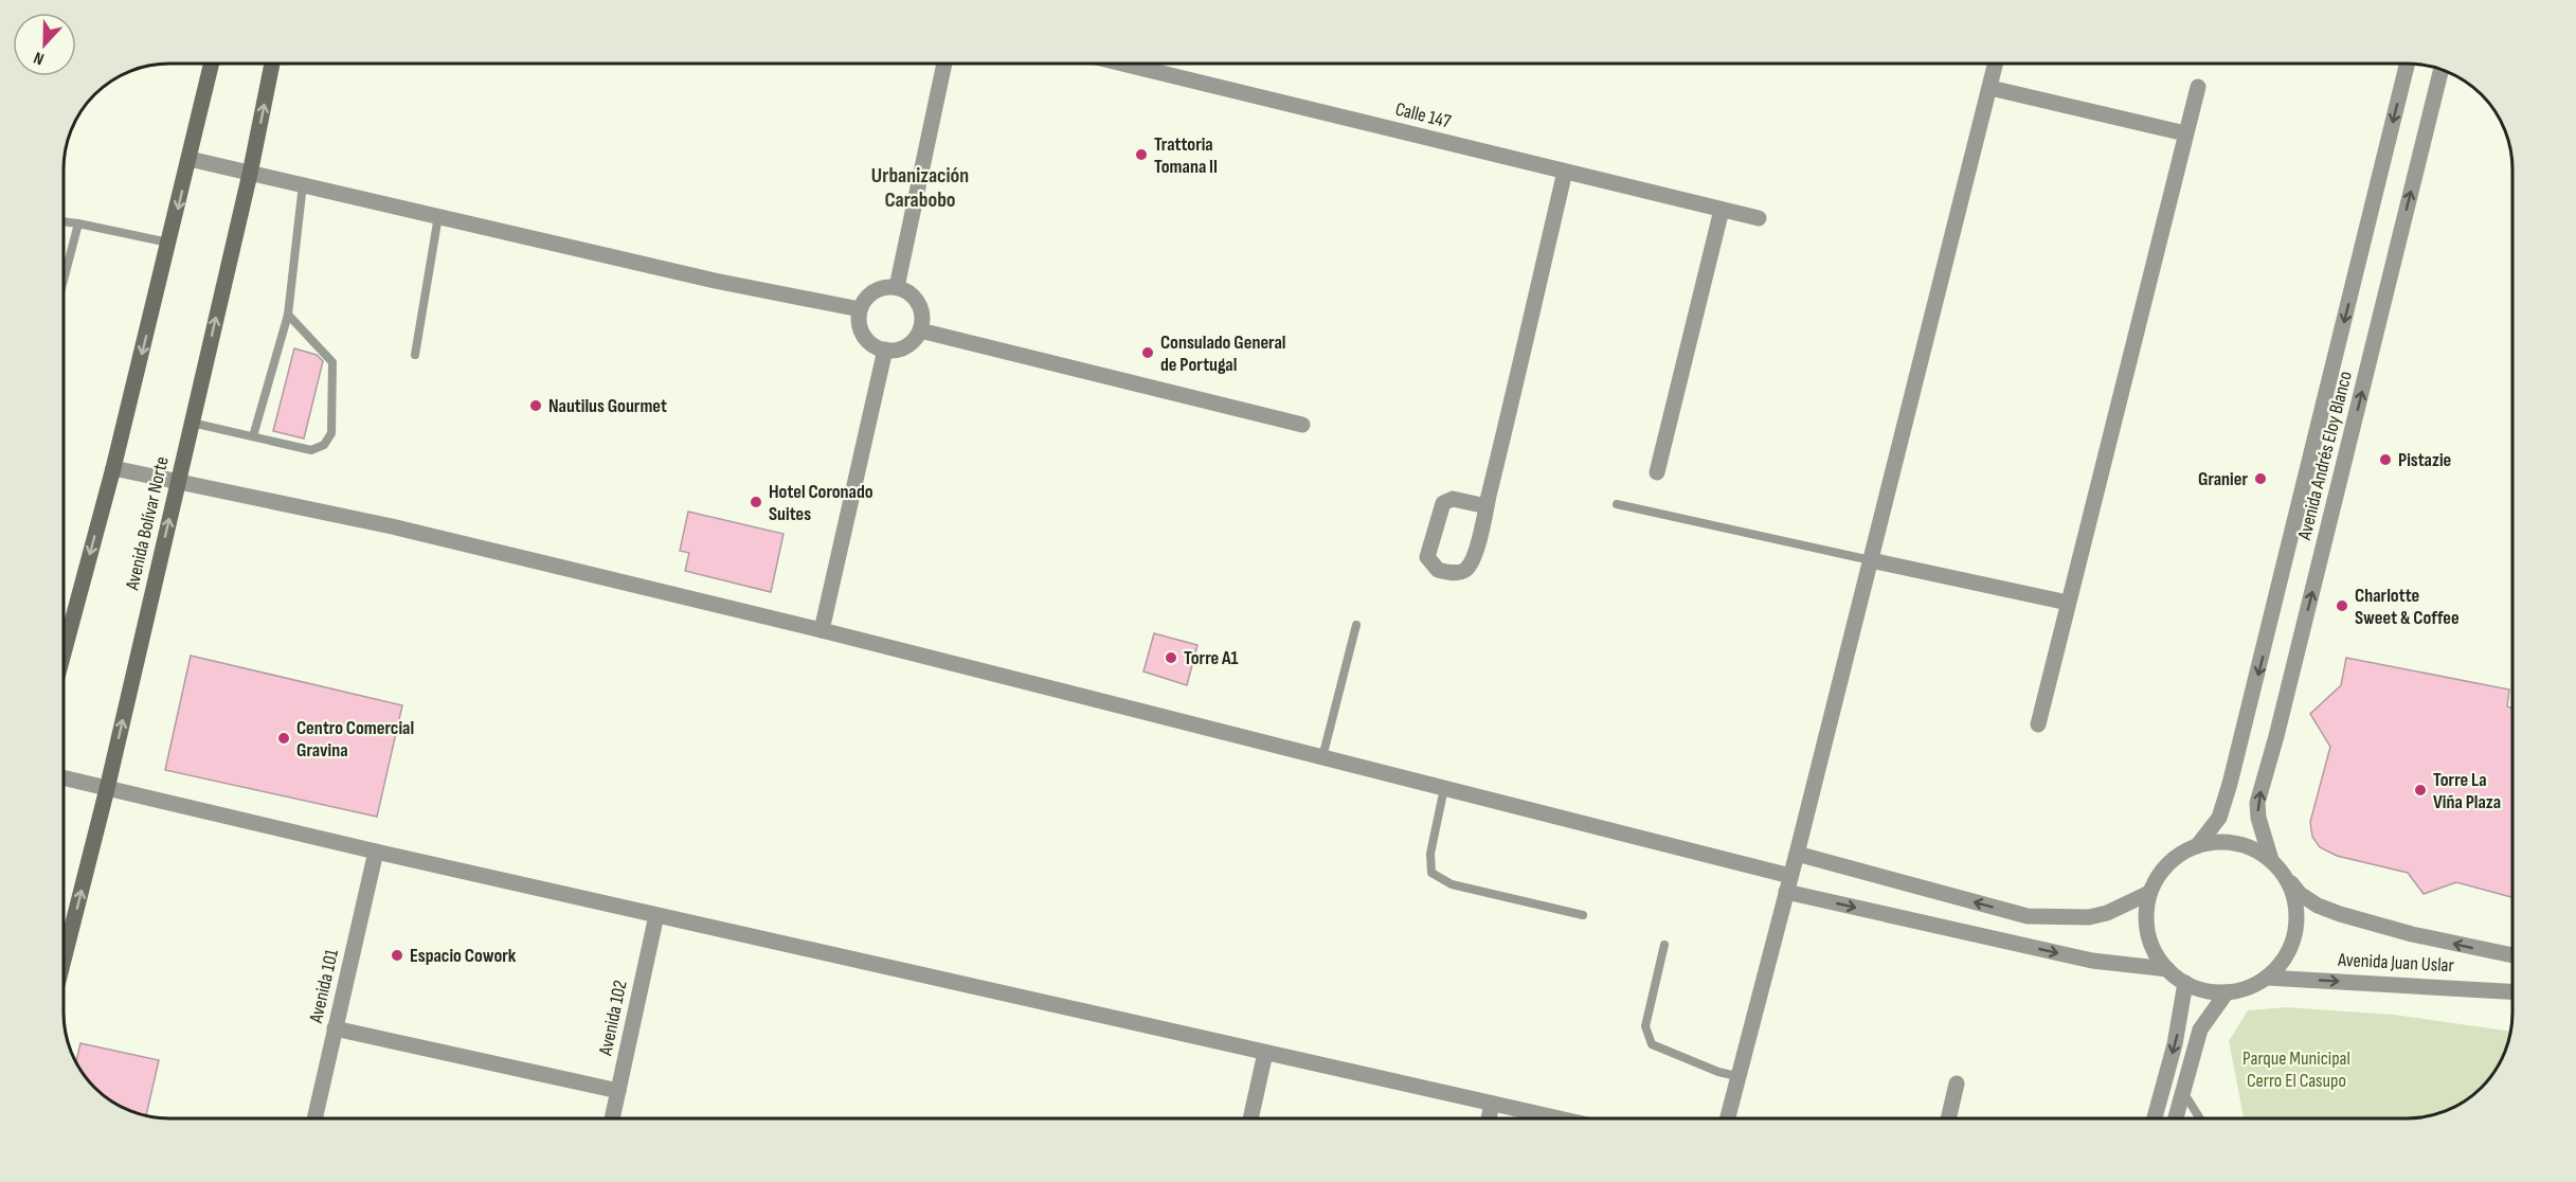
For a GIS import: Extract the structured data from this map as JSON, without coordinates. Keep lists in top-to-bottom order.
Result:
{
  "streets": {
    "main road": ["Avenida Bolívar Norte"],
    "street": [
      "Calle 147",
      "Avenida Andrés Eloy Blanco",
      "Avenida Juan Uslar",
      "Avenida 101",
      "Avenida 102"
    ]
  },
  "crossings": [
    ["Avenida Andrés Eloy Blanco", "Avenida Juan Uslar"]
  ],
  "districts": ["Urbanización Carabobo"],
  "parks": ["Parque Municipal Cerro El Casupo"],
  "places": [
    "Trattoria Tomana II",
    "Consulado General de Portugal",
    "Nautilus Gourmet",
    "Pistazie",
    "Granier",
    "Hotel Coronado Suites",
    "Charlotte Sweet & Coffee",
    "Torre A1",
    "Centro Comercial Gravina",
    "Torre La Viña Plaza",
    "Espacio Cowork"
  ],
  "north": "bottom"
}
